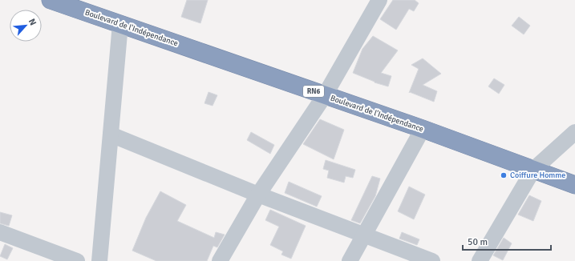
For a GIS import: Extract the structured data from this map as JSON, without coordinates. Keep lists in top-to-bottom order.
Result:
{
  "streets": {
    "highway": ["Boulevard de l'Indépendance", "RN6"]
  },
  "places": ["Coiffure Homme"],
  "scale_bar": "50 m",
  "north": "top right"
}
